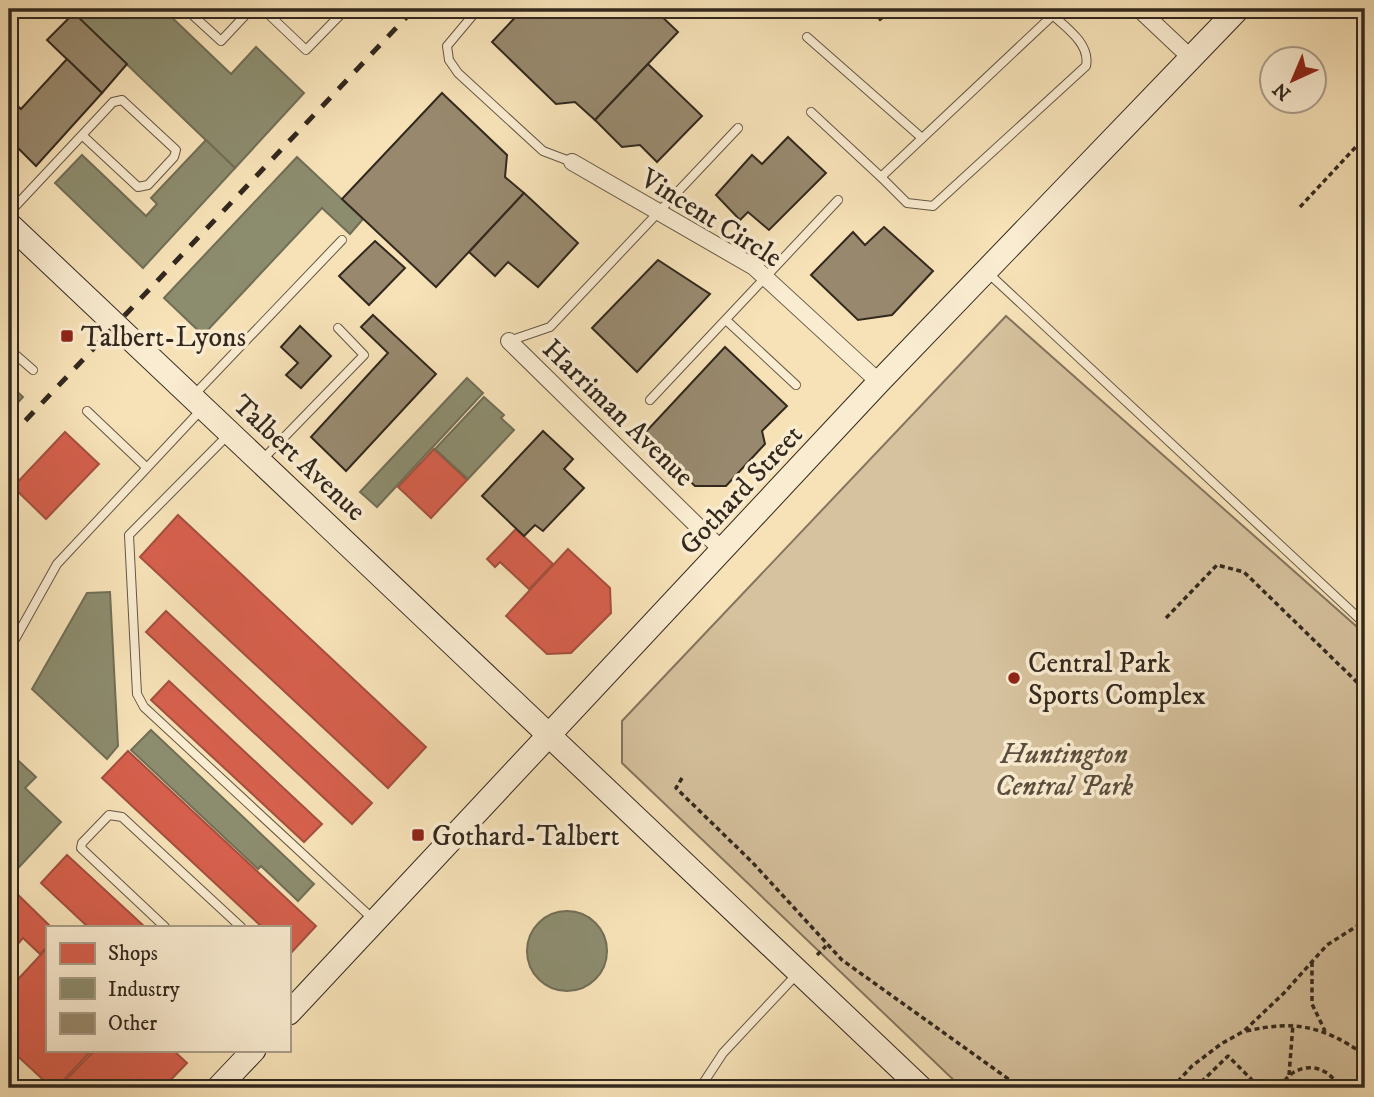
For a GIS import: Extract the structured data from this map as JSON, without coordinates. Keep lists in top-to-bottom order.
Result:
{
  "streets": {
    "street": [
      "Vincent Circle",
      "Harriman Avenue",
      "Talbert Avenue",
      "Gothard Street"
    ]
  },
  "crossings": [
    ["Vincent Circle", "Gothard Street"],
    ["Harriman Avenue", "Gothard Street"],
    ["Talbert Avenue", "Gothard Street"]
  ],
  "parks": ["Huntington Central Park"],
  "places": {
    "transit": ["Talbert-Lyons", "Gothard-Talbert"],
    "other": ["Central Park Sports Complex"]
  },
  "legend": ["Shops", "Industry", "Other"],
  "north": "bottom left"
}
